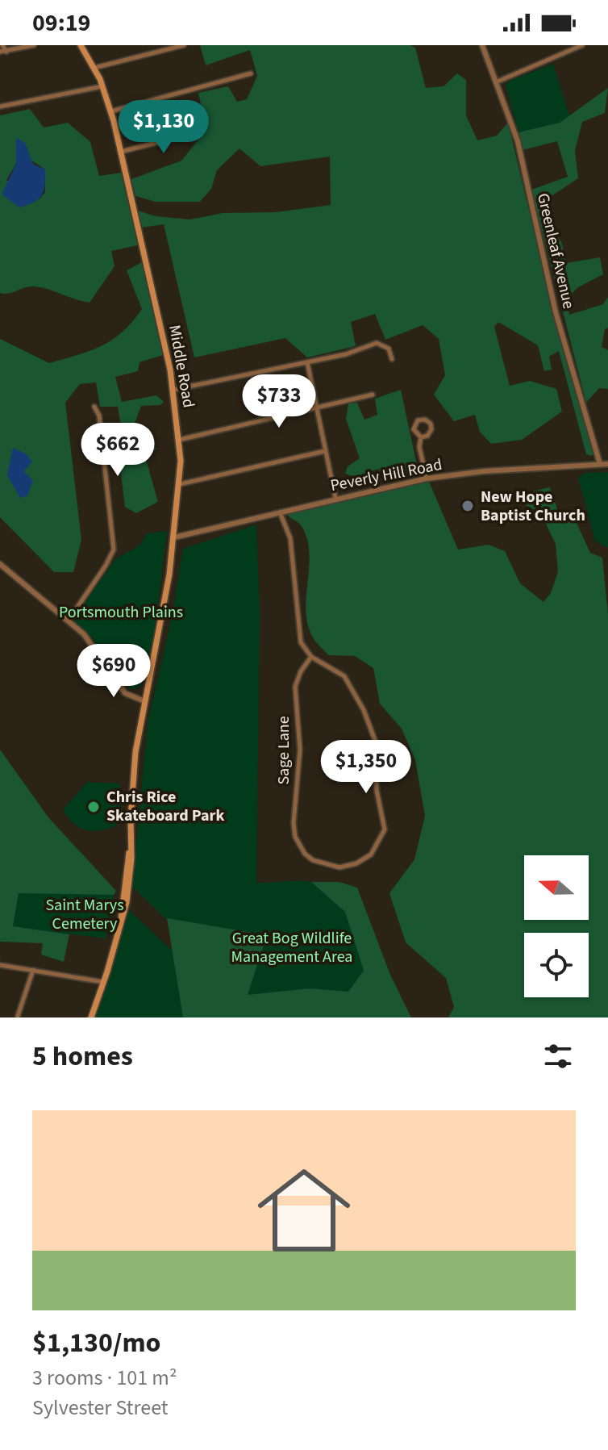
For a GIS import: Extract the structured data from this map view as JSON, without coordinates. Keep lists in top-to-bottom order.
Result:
{
  "streets": {
    "main road": ["Middle Road"],
    "street": ["Greenleaf Avenue", "Peverly Hill Road", "Sage Lane"]
  },
  "crossings": [
    ["Greenleaf Avenue", "Peverly Hill Road"],
    ["Middle Road", "Peverly Hill Road"]
  ],
  "parks": ["Portsmouth Plains", "Saint Marys Cemetery", "Great Bog Wildlife Management Area"],
  "places": ["New Hope Baptist Church", "Chris Rice Skateboard Park"],
  "north": "left",
  "page": {
    "status": "09:19",
    "price": [
      "$1,130",
      "$733",
      "$662",
      "$690",
      "$1,350"
    ],
    "heading": "5 homes",
    "list": [
      {
        "name": "$1,130/mo",
        "note": "3 rooms · 101 m² · Sylvester Street"
      }
    ]
  }
}
